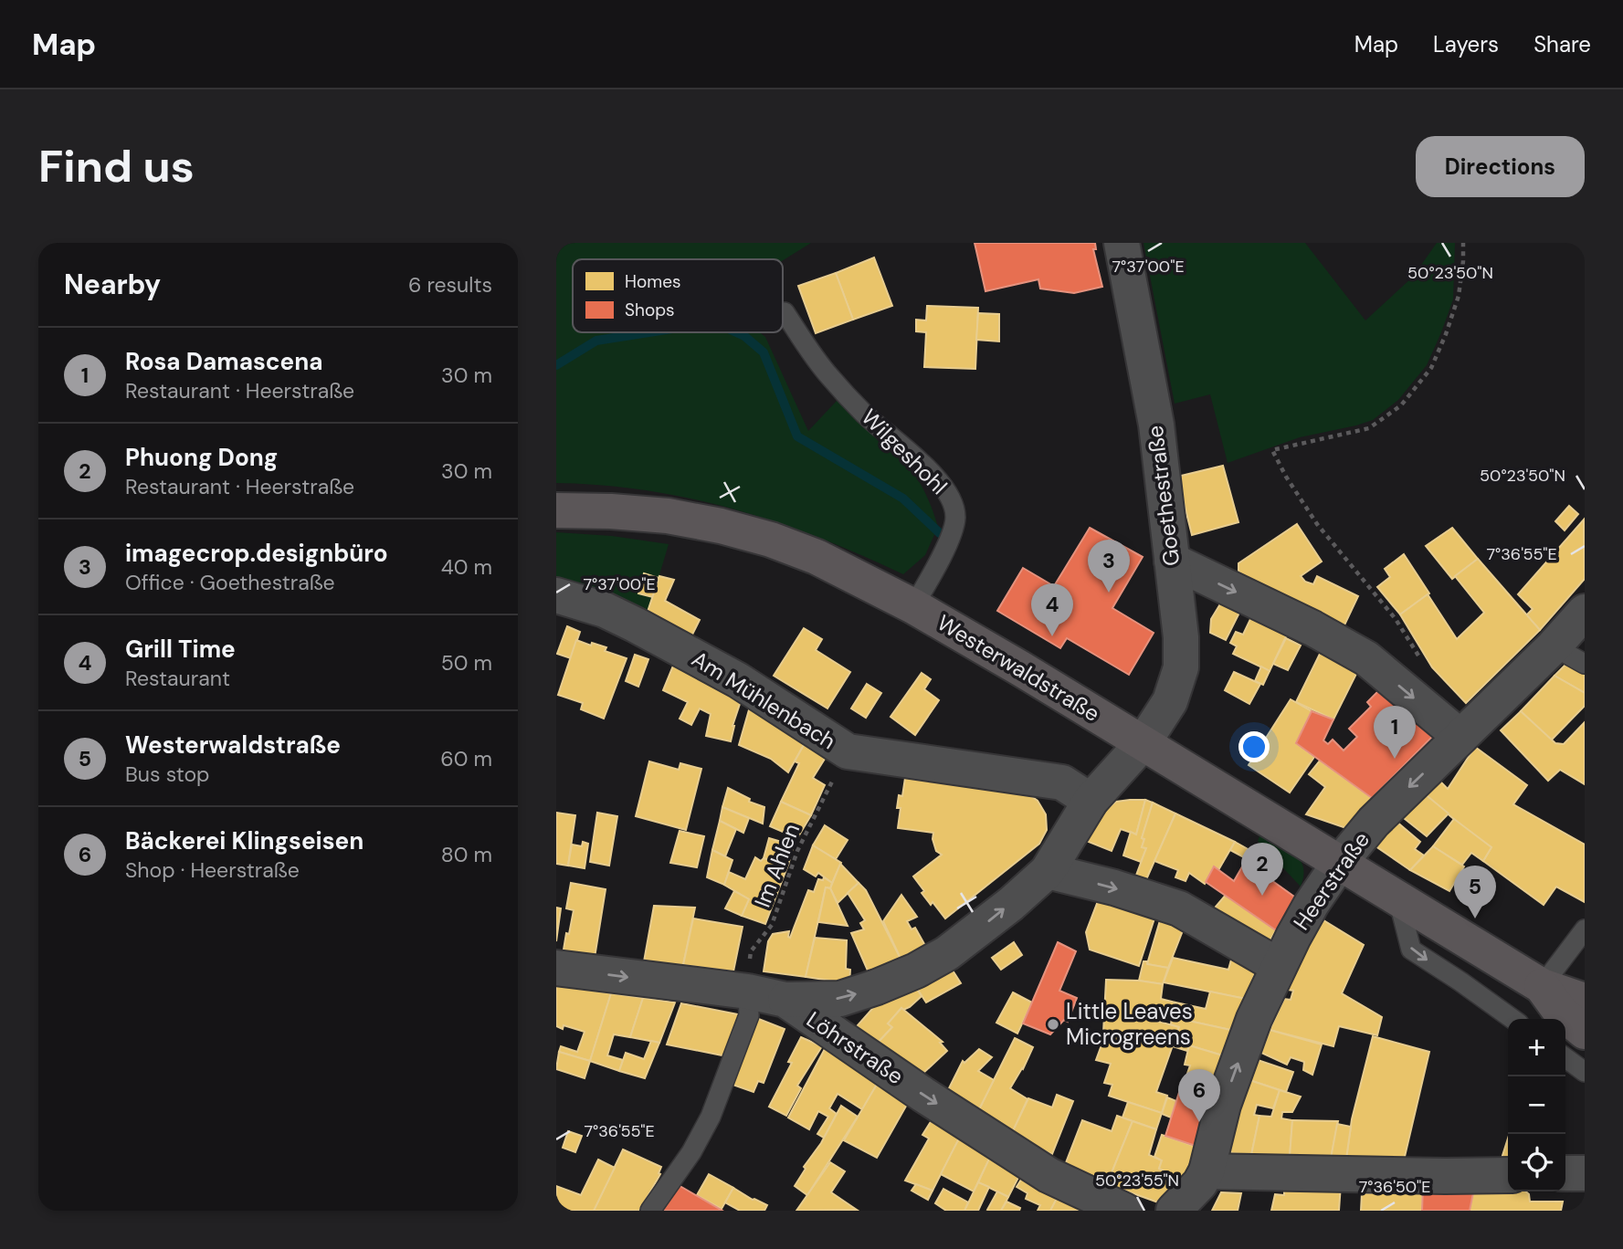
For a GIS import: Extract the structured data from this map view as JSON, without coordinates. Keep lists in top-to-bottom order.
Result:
{
  "streets": {
    "main road": ["Westerwaldstraße"],
    "street": [
      "Goethestraße",
      "Am Mühlenbach",
      "Heerstraße",
      "Löhrstraße"
    ],
    "lane": ["Wilgeshohl"],
    "path": ["Im Ahlen"]
  },
  "crossings": [
    ["Wilgeshohl", "Westerwaldstraße"],
    ["Goethestraße", "Westerwaldstraße"],
    ["Goethestraße", "Am Mühlenbach"],
    ["Goethestraße", "Löhrstraße"],
    ["Westerwaldstraße", "Heerstraße"],
    ["Am Mühlenbach", "Im Ahlen"],
    ["Im Ahlen", "Löhrstraße"]
  ],
  "places": ["Little Leaves Microgreens"],
  "legend": ["Homes", "Shops"],
  "page": {
    "header": "Map",
    "nav": ["Map", "Layers", "Share"],
    "buttons": "Directions",
    "title": "Find us",
    "heading": ["Nearby", "6 results"],
    "list": [
      {
        "mark": "1",
        "name": "Rosa Damascena",
        "note": "Restaurant · Heerstraße",
        "value": "30 m"
      },
      {
        "mark": "2",
        "name": "Phuong Dong",
        "note": "Restaurant · Heerstraße",
        "value": "30 m"
      },
      {
        "mark": "3",
        "name": "imagecrop.designbüro",
        "note": "Office · Goethestraße",
        "value": "40 m"
      },
      {
        "mark": "4",
        "name": "Grill Time",
        "note": "Restaurant",
        "value": "50 m"
      },
      {
        "mark": "5",
        "name": "Westerwaldstraße",
        "note": "Bus stop",
        "value": "60 m"
      },
      {
        "mark": "6",
        "name": "Bäckerei Klingseisen",
        "note": "Shop · Heerstraße",
        "value": "80 m"
      }
    ],
    "pins": [
      "3",
      "4",
      "1",
      "2",
      "5",
      "6"
    ],
    "map_buttons": ["+", "−"]
  },
  "coordinates": [
    "7°37'00\"E",
    "50°23'50\"N",
    "7°36'55\"E",
    "50°23'55\"N",
    "7°36'50\"E"
  ]
}
